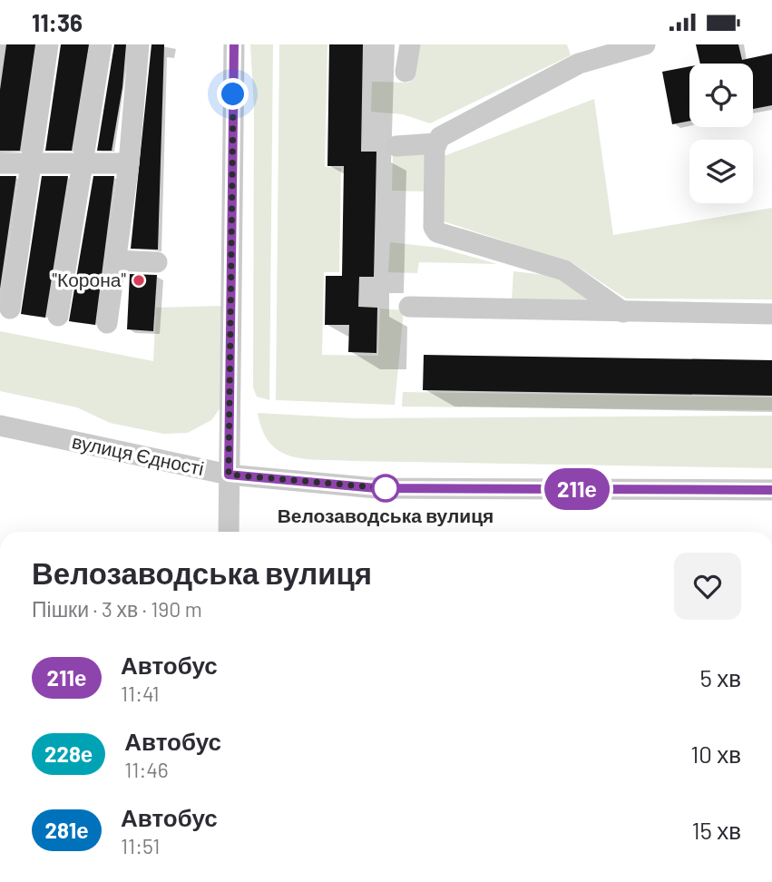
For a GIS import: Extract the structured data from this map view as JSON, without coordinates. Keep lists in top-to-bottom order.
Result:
{
  "streets": {
    "street": ["вулиця Єдності"]
  },
  "places": ["\"Корона\"", "Велозаводська вулиця"],
  "lines": ["bus line 211е"],
  "page": {
    "status": "11:36",
    "on_map": "211е",
    "heading": ["Велозаводська вулиця", "Пішки · 3 хв · 190 m"],
    "list": [
      {
        "mark": "211е",
        "name": "Автобус",
        "note": "11:41",
        "value": "5 хв"
      },
      {
        "mark": "228е",
        "name": "Автобус",
        "note": "11:46",
        "value": "10 хв"
      },
      {
        "mark": "281е",
        "name": "Автобус",
        "note": "11:51",
        "value": "15 хв"
      }
    ]
  }
}
